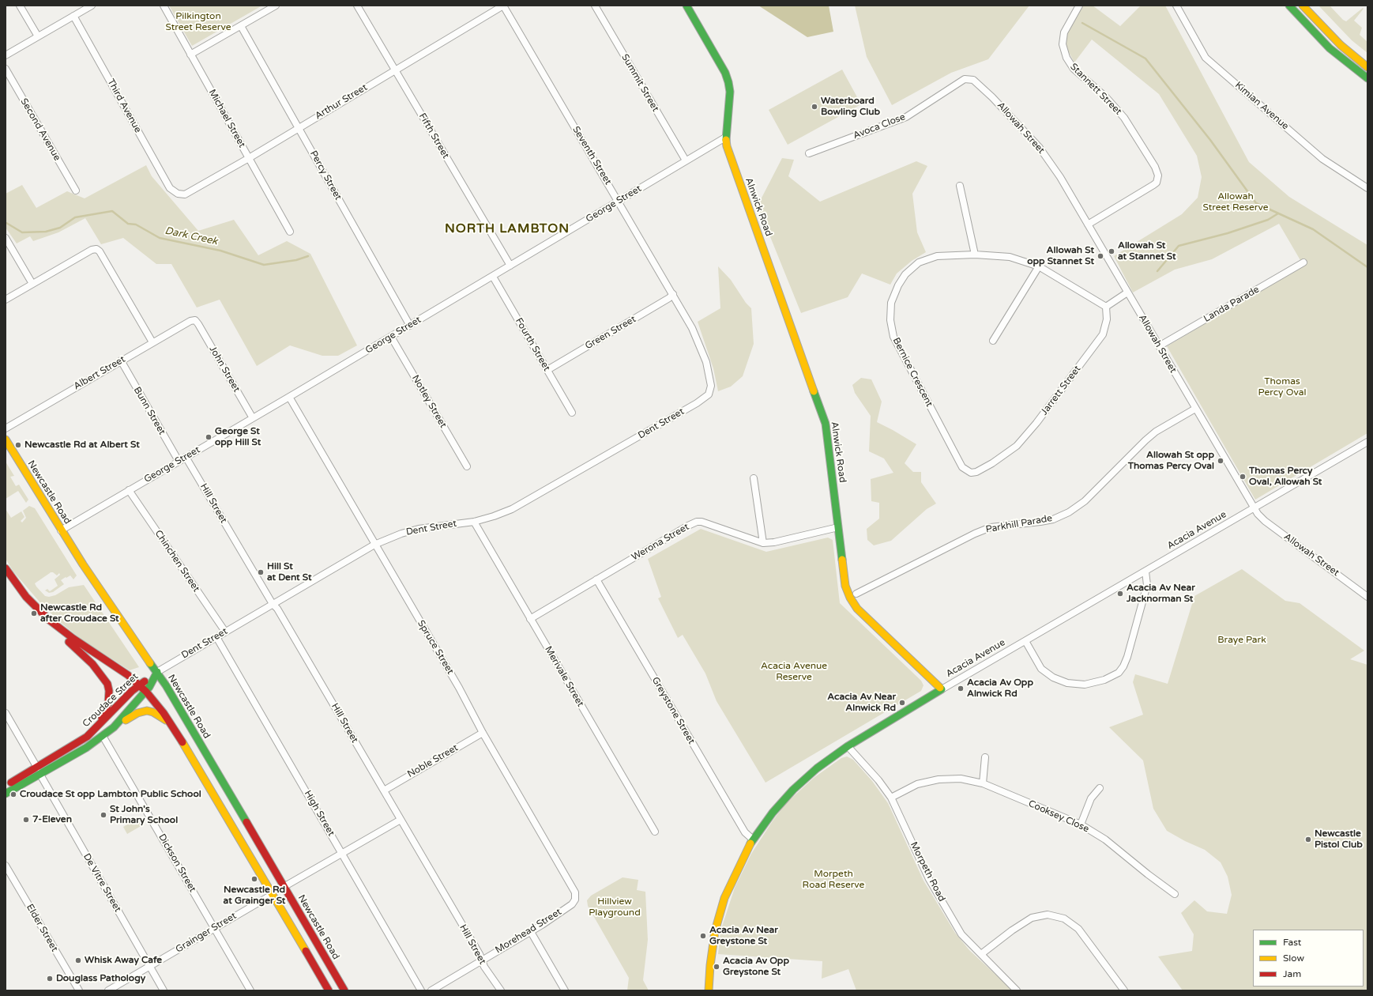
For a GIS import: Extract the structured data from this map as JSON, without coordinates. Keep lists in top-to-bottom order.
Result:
{
  "streets": {
    "main road": [
      "Alnwick Road",
      "Newcastle Road",
      "Acacia Avenue",
      "Croudace Street"
    ],
    "street": [
      "Summit Street",
      "Stannett Street",
      "Arthur Street",
      "Third Avenue",
      "Kimian Avenue",
      "Michael Street",
      "Avoca Close",
      "Allowah Street",
      "Second Avenue",
      "Fifth Street",
      "Seventh Street",
      "Percy Street",
      "George Street",
      "Landa Parade",
      "Green Street",
      "Fourth Street",
      "John Street",
      "Bernice Crescent",
      "Albert Street",
      "Jarrett Street",
      "Notley Street",
      "Bunn Street",
      "Dent Street",
      "Hill Street",
      "Parkhill Parade",
      "Werona Street",
      "Chinchen Street",
      "Spruce Street",
      "Merivale Street",
      "Greystone Street",
      "Noble Street",
      "High Street",
      "Cooksey Close",
      "Dickson Street",
      "Morpeth Road",
      "De Vitre Street",
      "Elder Street",
      "Morehead Street",
      "Grainger Street"
    ]
  },
  "crossings": [
    ["Summit Street", "George Street"],
    ["Stannett Street", "Allowah Street"],
    ["Arthur Street", "Third Avenue"],
    ["Arthur Street", "Michael Street"],
    ["Arthur Street", "Fifth Street"],
    ["Arthur Street", "Seventh Street"],
    ["Arthur Street", "Percy Street"],
    ["Avoca Close", "Allowah Street"],
    ["Allowah Street", "Landa Parade"],
    ["Allowah Street", "Parkhill Parade"],
    ["Allowah Street", "Acacia Avenue"],
    ["Fifth Street", "George Street"],
    ["Seventh Street", "George Street"],
    ["Seventh Street", "Green Street"],
    ["Seventh Street", "Dent Street"],
    ["Percy Street", "George Street"],
    ["George Street", "Alnwick Road"],
    ["George Street", "Fourth Street"],
    ["George Street", "John Street"],
    ["George Street", "Notley Street"],
    ["George Street", "Bunn Street"],
    ["George Street", "Newcastle Road"],
    ["George Street", "Hill Street"],
    ["George Street", "Chinchen Street"],
    ["George Street", "Spruce Street"],
    ["Alnwick Road", "Acacia Avenue"],
    ["Alnwick Road", "Werona Street"],
    ["Green Street", "Fourth Street"],
    ["John Street", "Albert Street"],
    ["Bernice Crescent", "Jarrett Street"],
    ["Albert Street", "Bunn Street"],
    ["Dent Street", "Newcastle Road"],
    ["Dent Street", "Hill Street"],
    ["Dent Street", "Chinchen Street"],
    ["Dent Street", "Spruce Street"],
    ["Dent Street", "Merivale Street"],
    ["Dent Street", "Croudace Street"],
    ["Dent Street", "High Street"],
    ["Newcastle Road", "Croudace Street"],
    ["Hill Street", "Noble Street"],
    ["Hill Street", "Morehead Street"],
    ["Acacia Avenue", "Greystone Street"],
    ["Acacia Avenue", "Morpeth Road"],
    ["Werona Street", "Merivale Street"],
    ["Werona Street", "Greystone Street"],
    ["Spruce Street", "Noble Street"],
    ["Spruce Street", "Morehead Street"],
    ["Croudace Street", "Dickson Street"],
    ["Croudace Street", "De Vitre Street"],
    ["Cooksey Close", "Morpeth Road"],
    ["Dickson Street", "Grainger Street"],
    ["De Vitre Street", "Grainger Street"]
  ],
  "districts": ["NORTH LAMBTON"],
  "water": ["Dark Creek"],
  "parks": [
    "Pilkington Street Reserve",
    "Allowah Street Reserve",
    "Thomas Percy Oval",
    "Braye Park",
    "Acacia Avenue Reserve",
    "Morpeth Road Reserve",
    "Hillview Playground"
  ],
  "places": [
    "Waterboard Bowling Club",
    "Allowah St at Stannet St",
    "Allowah St opp Stannet St",
    "George St opp Hill St",
    "Newcastle Rd at Albert St",
    "Allowah St opp Thomas Percy Oval",
    "Thomas Percy Oval, Allowah St",
    "Hill St at Dent St",
    "Acacia Av Near Jacknorman St",
    "Newcastle Rd after Croudace St",
    "Acacia Av Opp Alnwick Rd",
    "Acacia Av Near Alnwick Rd",
    "Croudace St opp Lambton Public School",
    "St John's Primary School",
    "7-Eleven",
    "Newcastle Pistol Club",
    "Newcastle Rd at Grainger St",
    "Acacia Av Near Greystone St",
    "Whisk Away Cafe",
    "Acacia Av Opp Greystone St",
    "Douglass Pathology"
  ],
  "legend": ["Fast", "Slow", "Jam"]
}
